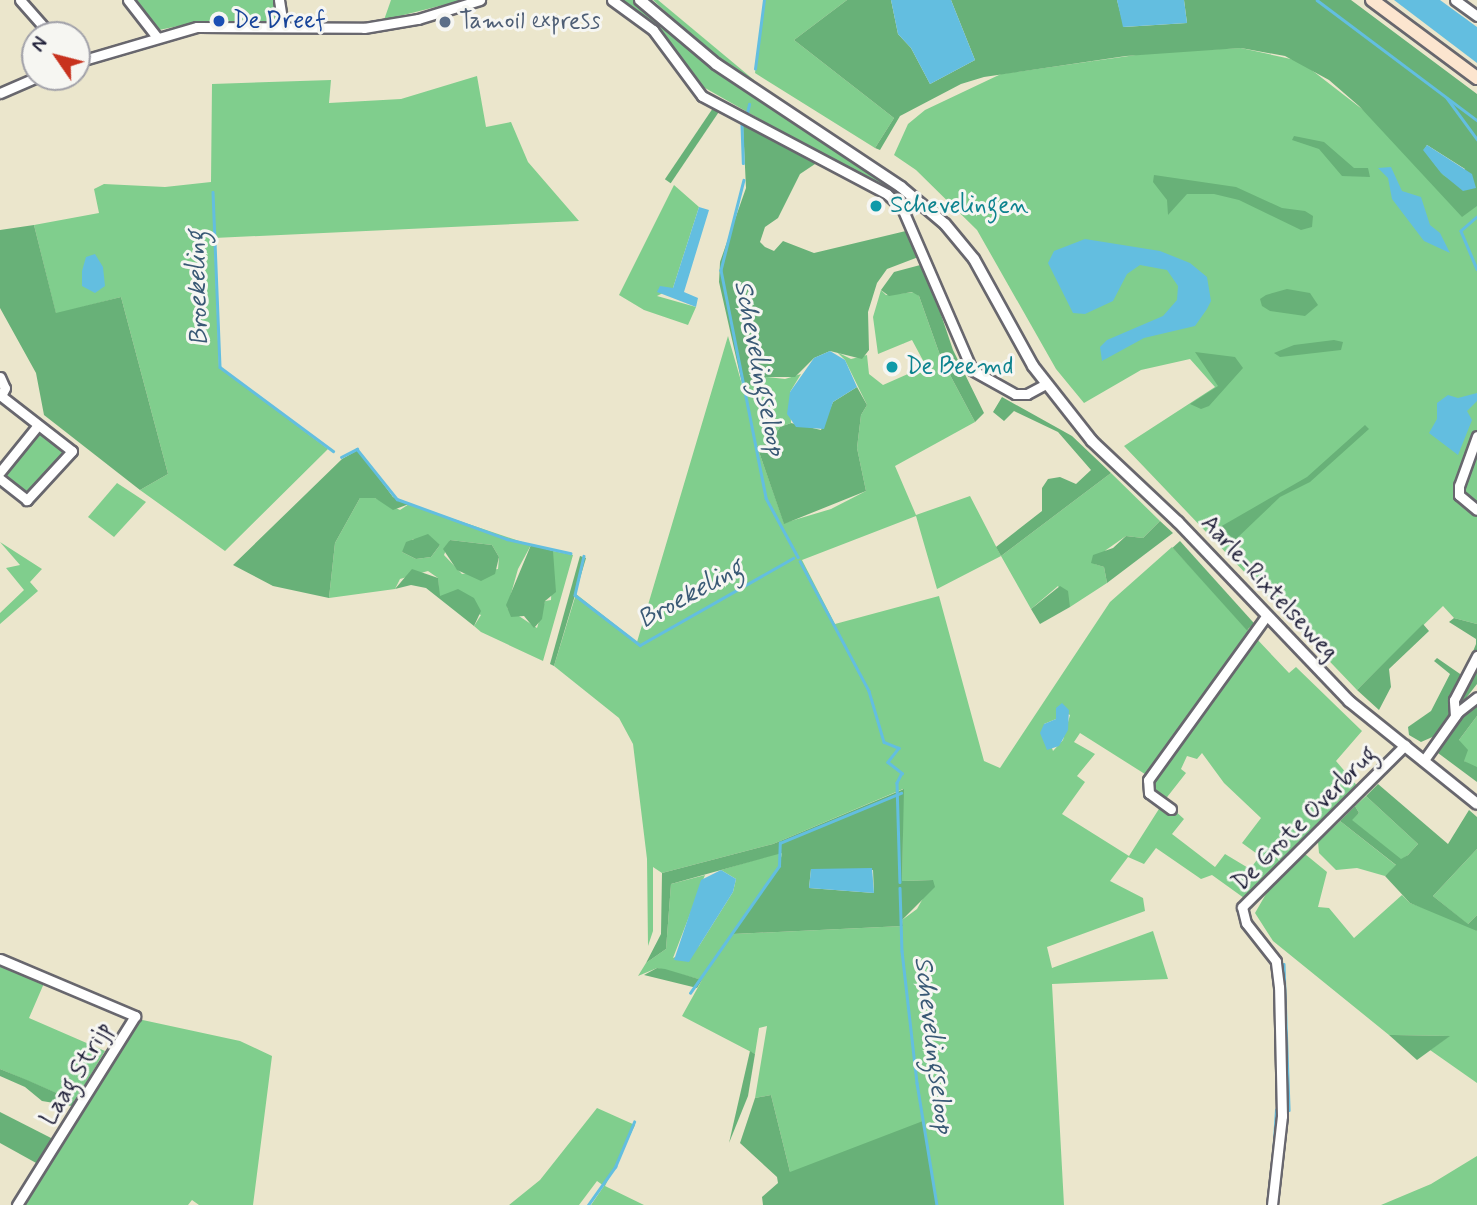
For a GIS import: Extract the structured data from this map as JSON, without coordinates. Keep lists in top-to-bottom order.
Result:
{
  "streets": {
    "street": ["Aarle-Rixtelseweg", "De Grote Overbrug", "Laag Strijp"]
  },
  "crossings": [
    ["Aarle-Rixtelseweg", "De Grote Overbrug"]
  ],
  "water": ["Broekeling", "Schevelingseloop"],
  "places": [
    "De Dreef",
    "Tamoil express",
    "Schevelingen",
    "De Beemd"
  ],
  "north": "top left"
}
